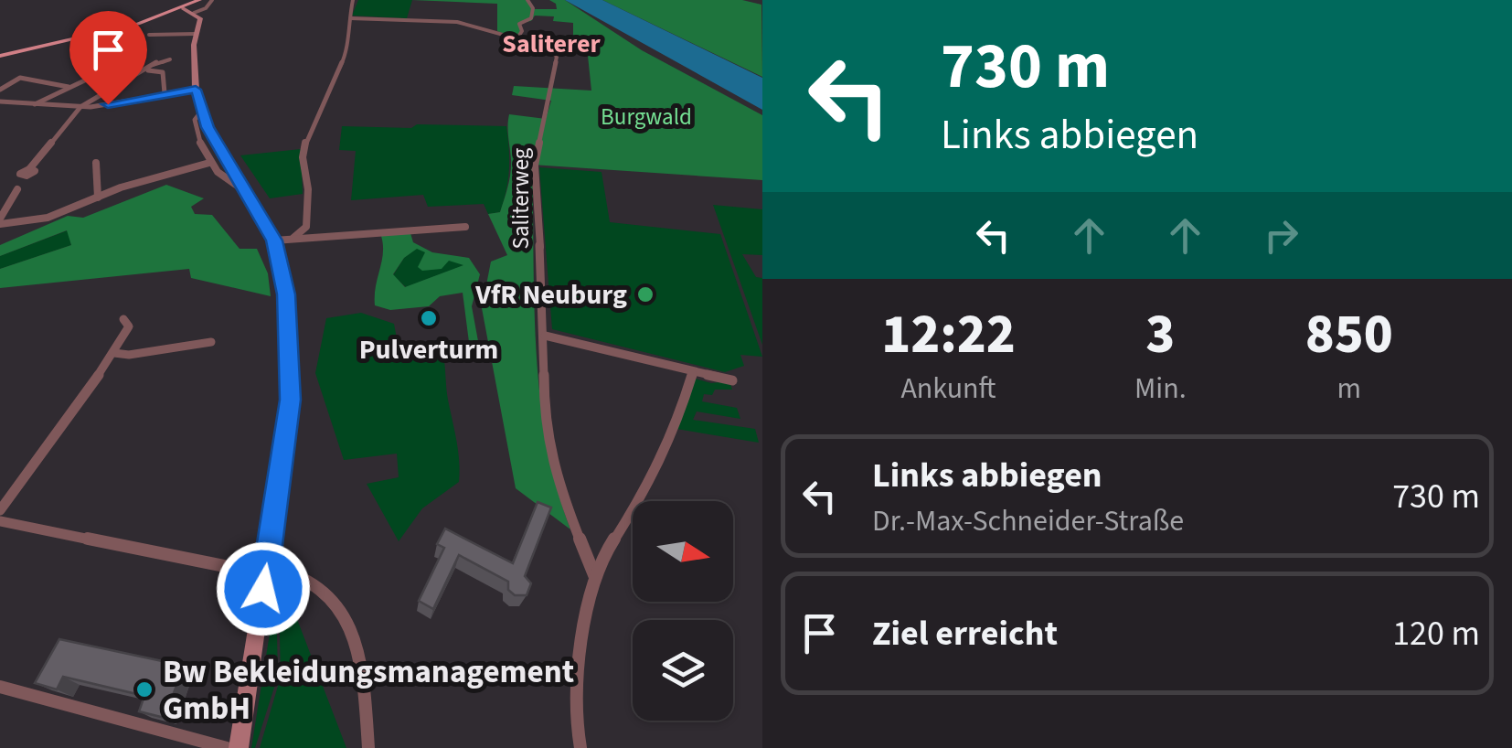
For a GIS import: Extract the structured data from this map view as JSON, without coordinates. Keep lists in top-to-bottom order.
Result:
{
  "streets": {
    "street": ["Saliterweg"]
  },
  "districts": ["Saliterer"],
  "parks": ["Burgwald"],
  "places": ["VfR Neuburg", "Pulverturm", "Bw Bekleidungsmanagement GmbH"],
  "north": "right",
  "page": {
    "turn": ["730 m", "Links abbiegen"],
    "eta": [
      "12:22",
      "Ankunft",
      "3",
      "Min.",
      "850",
      "m"
    ],
    "list": [
      {
        "name": "Links abbiegen",
        "note": "Dr.-Max-Schneider-Straße",
        "value": "730 m"
      },
      {
        "name": "Ziel erreicht",
        "value": "120 m"
      }
    ]
  }
}
